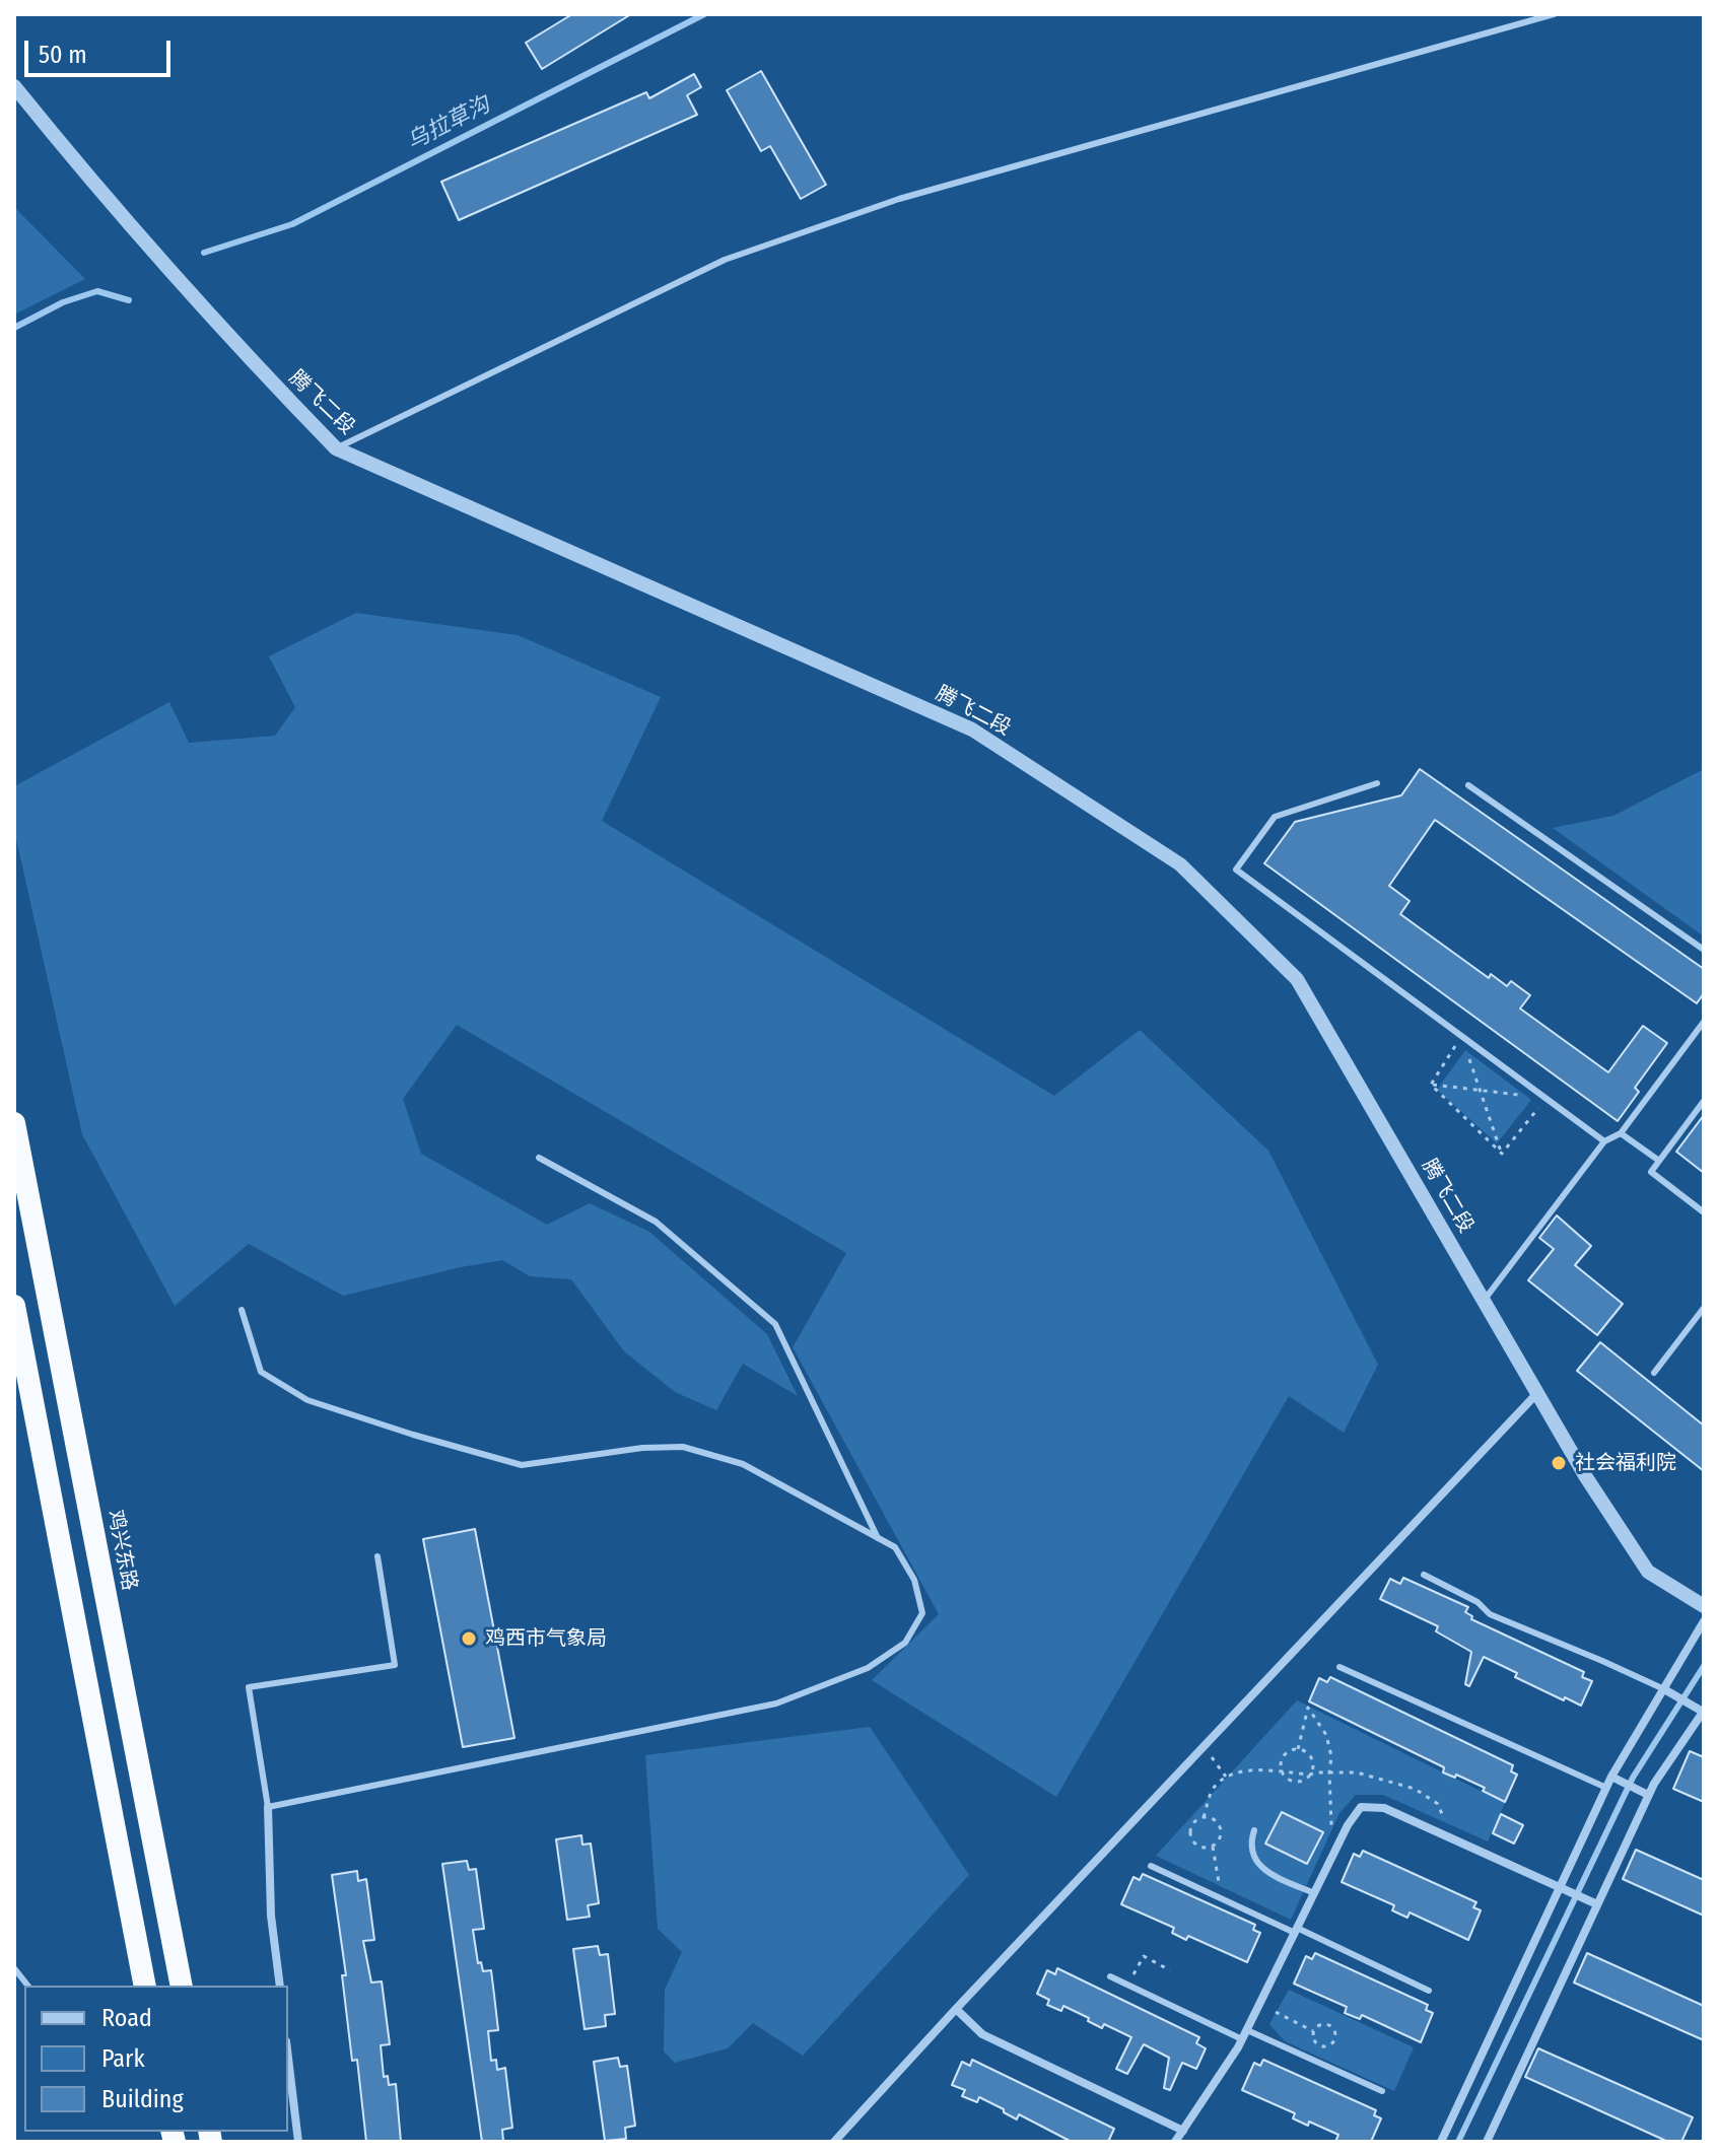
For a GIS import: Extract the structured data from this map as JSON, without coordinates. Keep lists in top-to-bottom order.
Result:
{
  "streets": {
    "highway": ["鸡兴东路"],
    "street": ["腾飞二段"]
  },
  "water": ["乌拉草沟"],
  "places": ["社会福利院", "鸡西市气象局"],
  "legend": ["Road", "Park", "Building"],
  "scale_bar": "50 m"
}
